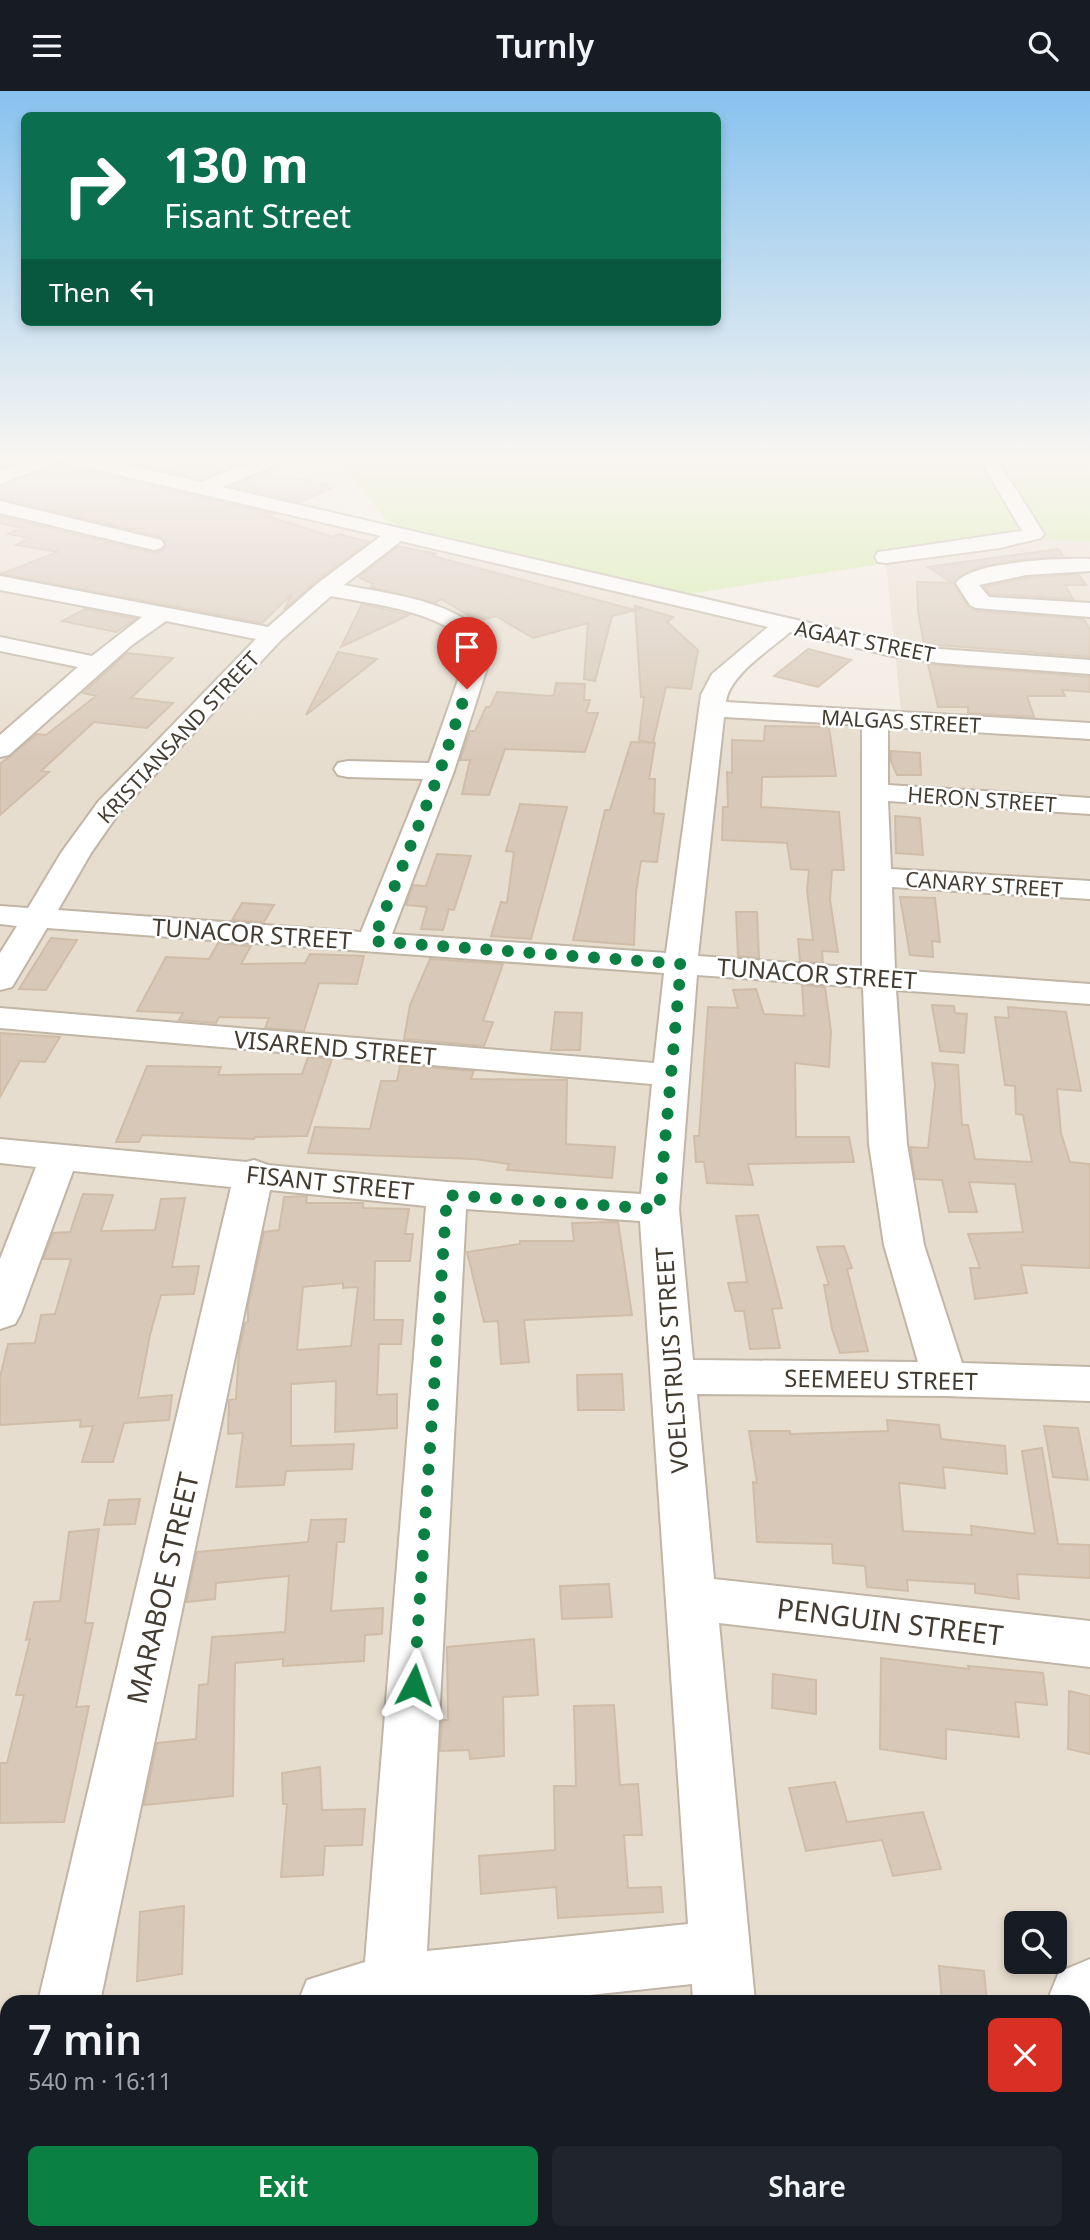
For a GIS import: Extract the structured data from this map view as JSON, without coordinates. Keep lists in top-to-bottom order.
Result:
{
  "streets": {
    "street": [
      "AGAAT STREET",
      "MALGAS STREET",
      "KRISTIANSAND STREET",
      "HERON STREET",
      "CANARY STREET",
      "TUNACOR STREET",
      "VISAREND STREET",
      "FISANT STREET",
      "VOELSTRUIS STREET",
      "SEEMEEU STREET",
      "MARABOE STREET",
      "PENGUIN STREET"
    ]
  },
  "crossings": [
    ["AGAAT STREET", "VOELSTRUIS STREET"],
    ["MALGAS STREET", "VOELSTRUIS STREET"],
    ["KRISTIANSAND STREET", "TUNACOR STREET"],
    ["TUNACOR STREET", "VOELSTRUIS STREET"],
    ["VISAREND STREET", "VOELSTRUIS STREET"],
    ["FISANT STREET", "VOELSTRUIS STREET"],
    ["FISANT STREET", "MARABOE STREET"],
    ["VOELSTRUIS STREET", "SEEMEEU STREET"],
    ["VOELSTRUIS STREET", "PENGUIN STREET"]
  ],
  "page": {
    "header": "Turnly",
    "turn": ["130 m", "Fisant Street"],
    "then": "Then",
    "heading": ["7 min", "540 m · 16:11"],
    "buttons": ["Exit", "Share"]
  }
}
